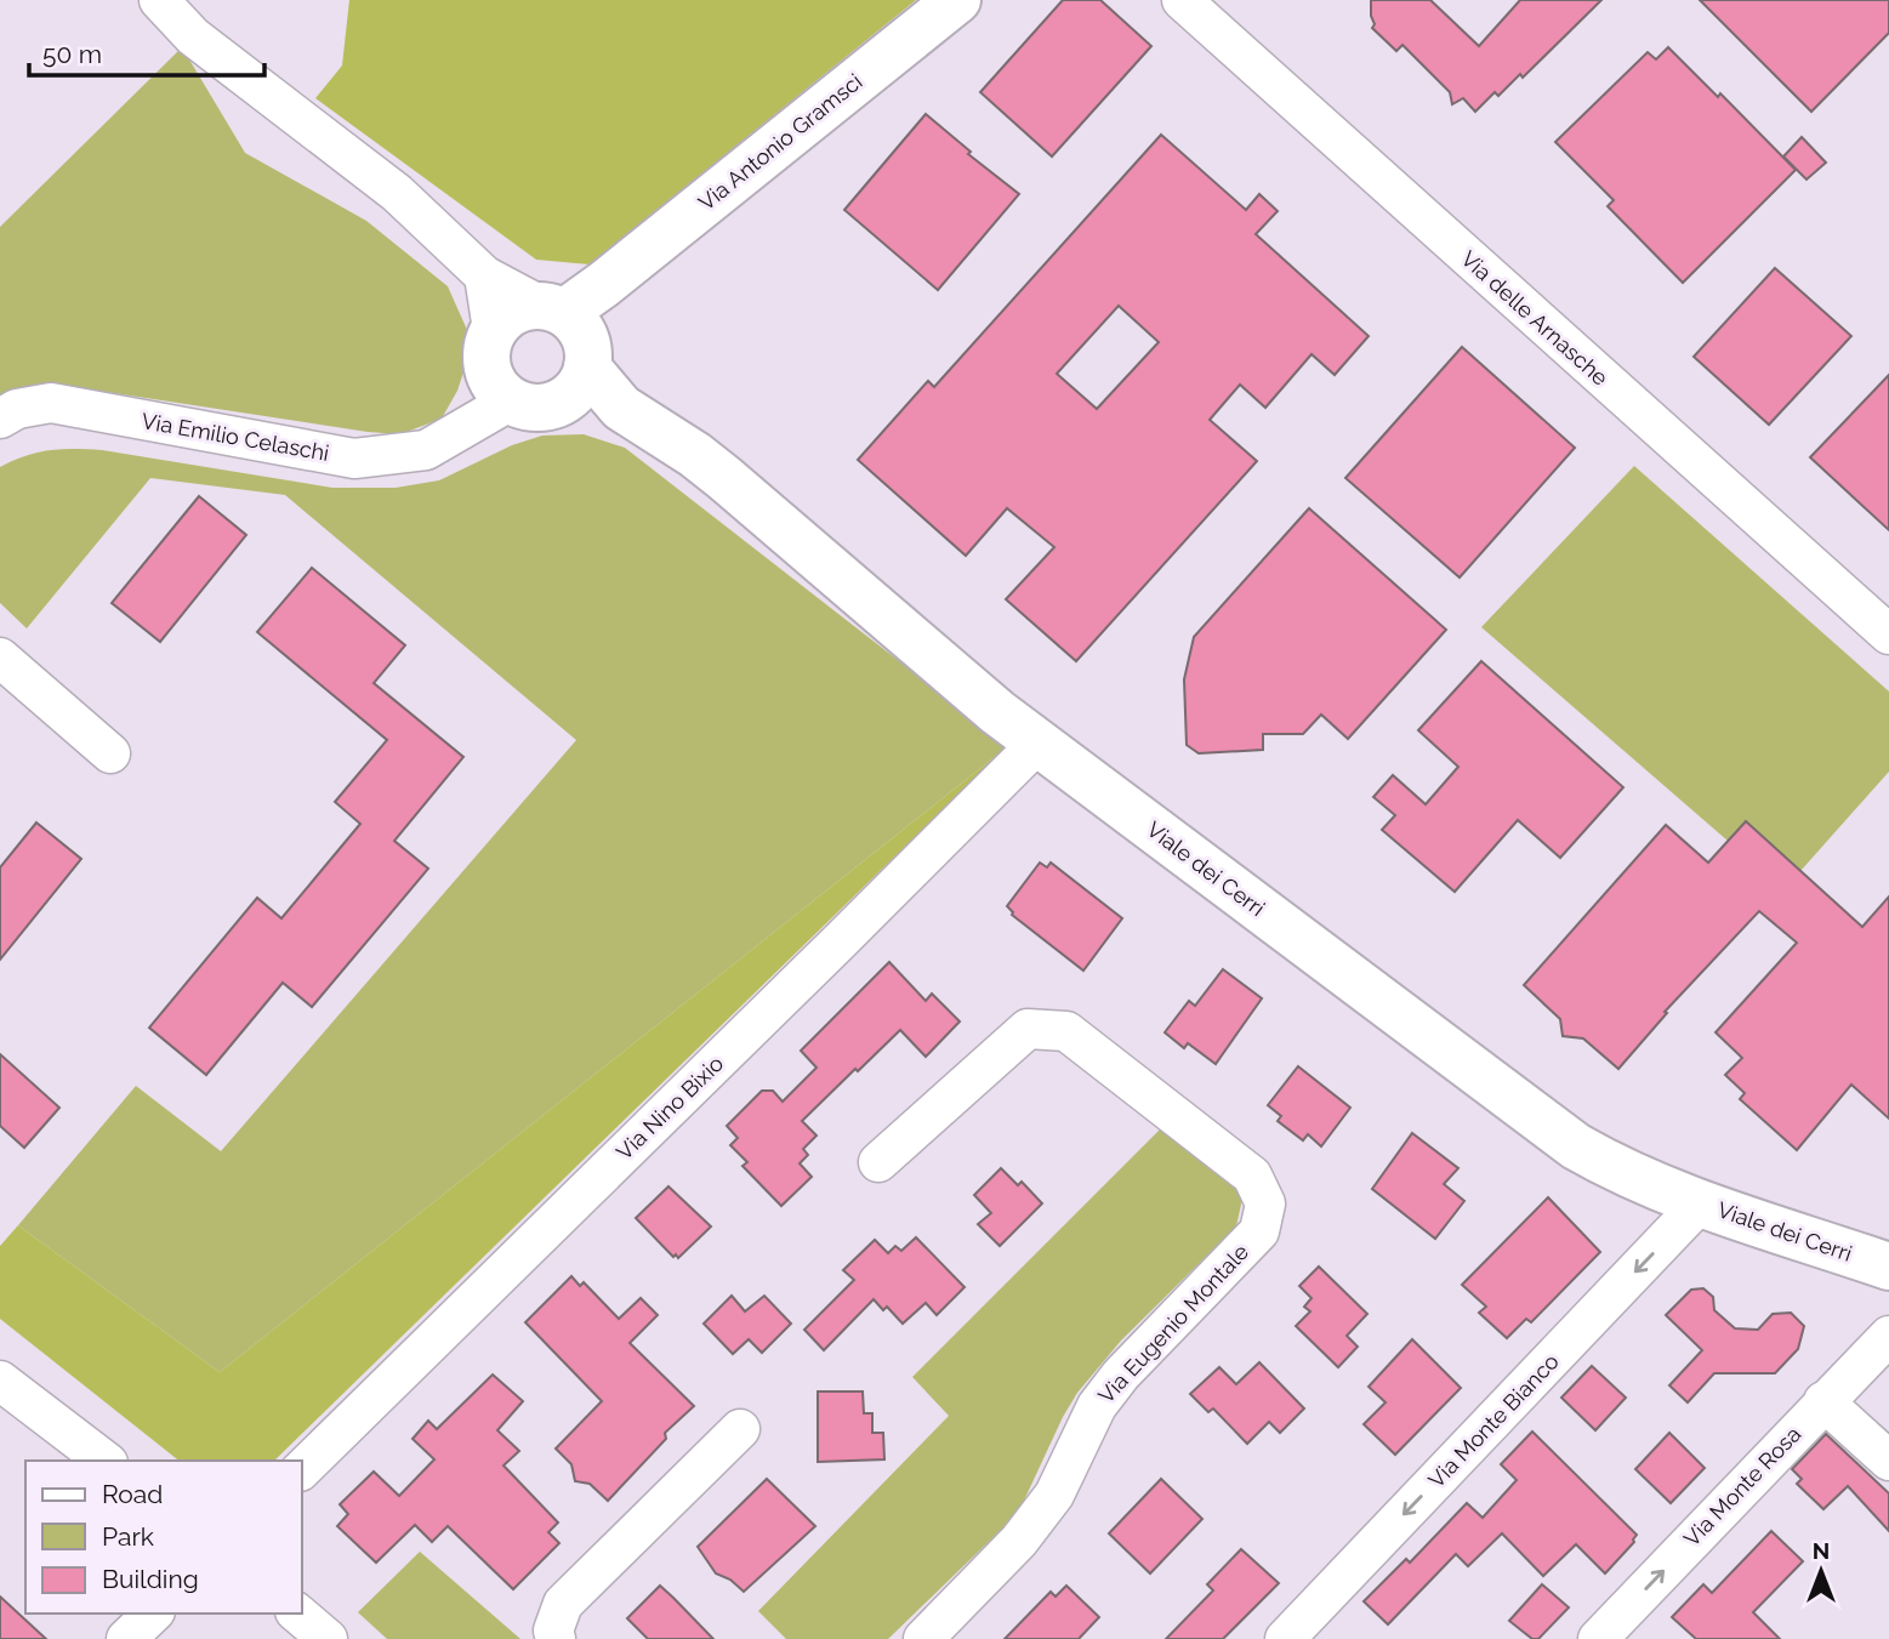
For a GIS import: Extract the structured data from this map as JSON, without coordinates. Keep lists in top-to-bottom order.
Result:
{
  "streets": {
    "street": [
      "Via Antonio Gramsci",
      "Via delle Arnasche",
      "Via Emilio Celaschi",
      "Viale dei Cerri",
      "Via Nino Bixio",
      "Via Eugenio Montale",
      "Via Monte Bianco",
      "Via Monte Rosa"
    ]
  },
  "crossings": [
    ["Via Antonio Gramsci", "Viale dei Cerri"],
    ["Viale dei Cerri", "Via Nino Bixio"],
    ["Viale dei Cerri", "Via Monte Bianco"]
  ],
  "one_way": ["Via Monte Bianco", "Via Monte Rosa"],
  "legend": ["Road", "Park", "Building"],
  "scale_bar": "50 m",
  "north": "top"
}
